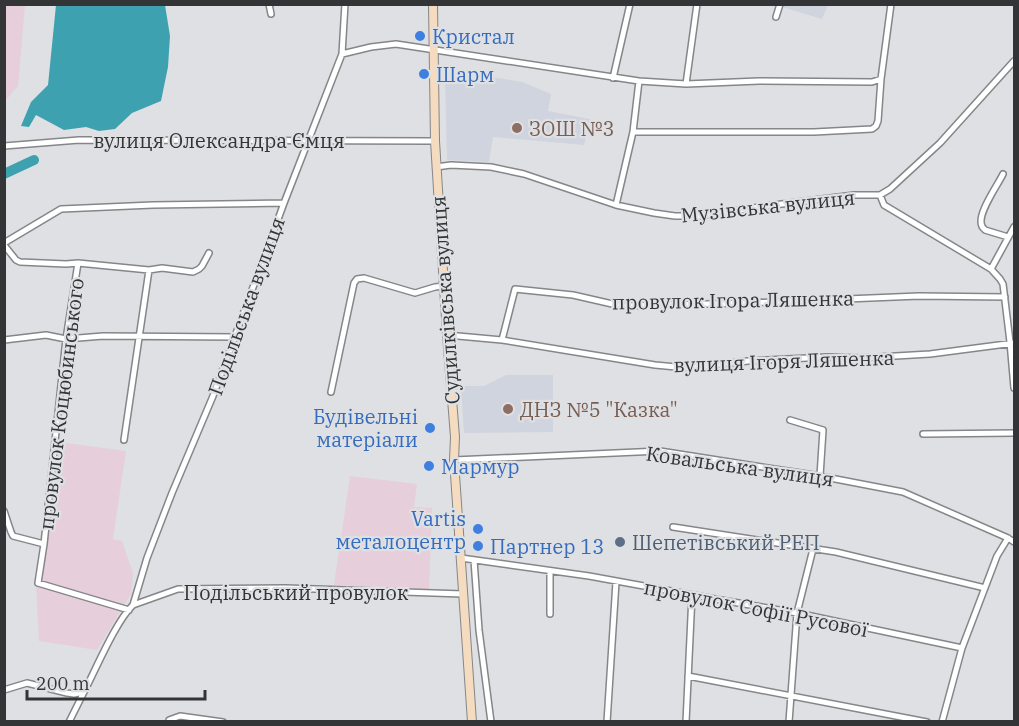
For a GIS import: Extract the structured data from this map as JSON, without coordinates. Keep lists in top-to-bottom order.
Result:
{
  "streets": {
    "main road": ["Судилківська вулиця"],
    "street": [
      "вулиця Олександра Ємця",
      "Музівська вулиця",
      "провулок Ігора Ляшенка",
      "Подільська вулиця",
      "вулиця Ігоря Ляшенка",
      "провулок Коцюбинського",
      "Ковальська вулиця",
      "Подільський провулок",
      "провулок Софії Русової"
    ]
  },
  "crossings": [
    ["вулиця Олександра Ємця", "Судилківська вулиця"],
    ["вулиця Олександра Ємця", "Подільська вулиця"],
    ["Музівська вулиця", "Судилківська вулиця"],
    ["Судилківська вулиця", "вулиця Ігоря Ляшенка"],
    ["Судилківська вулиця", "Ковальська вулиця"],
    ["Судилківська вулиця", "Подільський провулок"],
    ["Судилківська вулиця", "провулок Софії Русової"],
    ["провулок Ігора Ляшенка", "вулиця Ігоря Ляшенка"],
    ["Подільська вулиця", "провулок Коцюбинського"],
    ["Подільська вулиця", "Подільський провулок"],
    ["провулок Коцюбинського", "Подільський провулок"]
  ],
  "places": [
    "Кристал",
    "Шарм",
    "ЗОШ №3",
    "ДНЗ №5 \"Казка\"",
    "Будівельні матеріали",
    "Мармур",
    "Vartis металоцентр",
    "Шепетівський РЕП",
    "Партнер 13"
  ],
  "scale_bar": "200 m"
}
